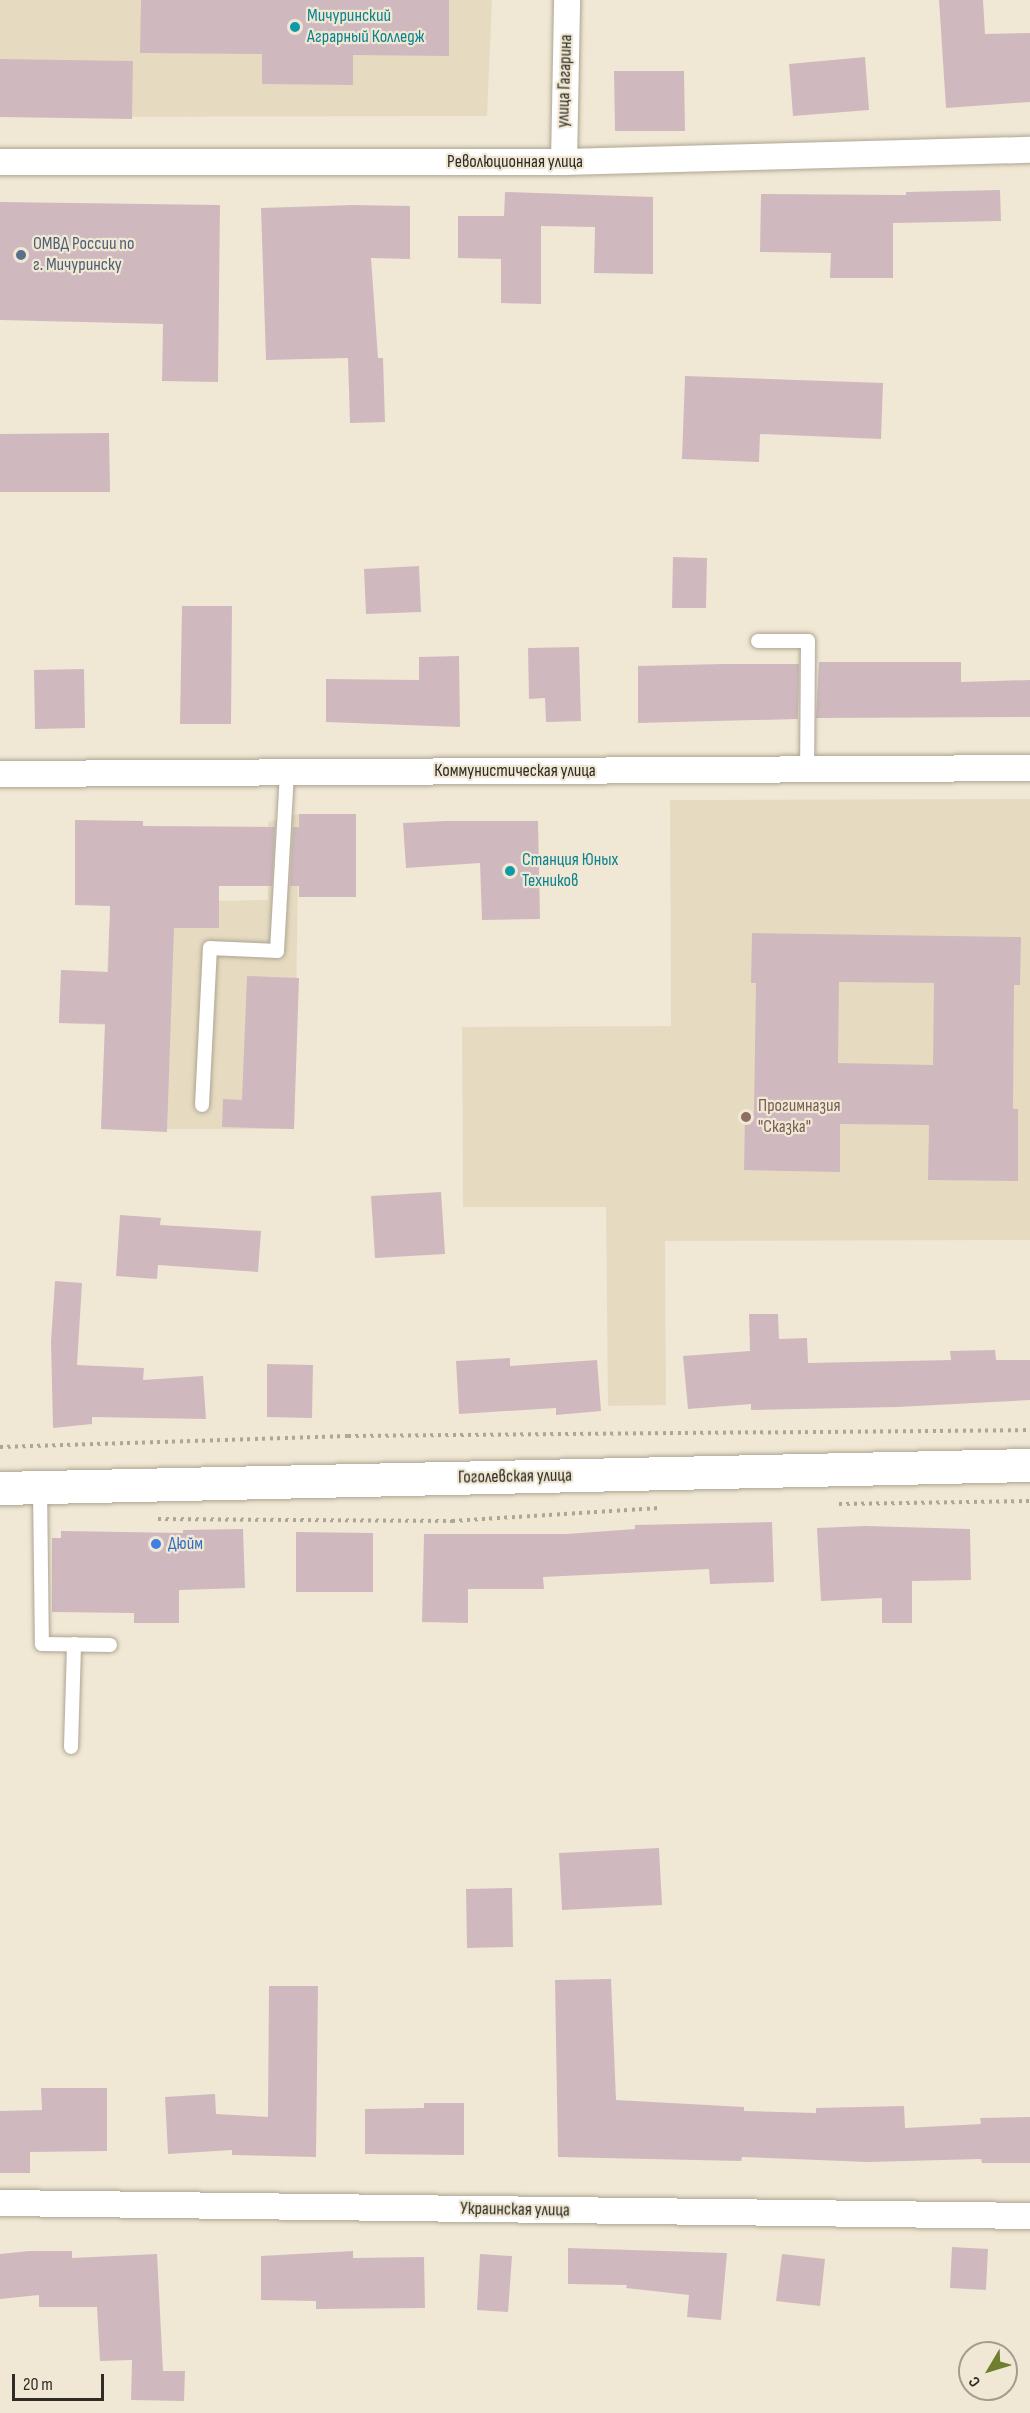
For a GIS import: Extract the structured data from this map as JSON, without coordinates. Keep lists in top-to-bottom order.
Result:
{
  "streets": {
    "street": [
      "улица Гагарина",
      "Революционная улица",
      "Коммунистическая улица",
      "Гоголевская улица",
      "Украинская улица"
    ]
  },
  "crossings": [
    ["улица Гагарина", "Революционная улица"]
  ],
  "places": [
    "Мичуринский Аграрный Колледж",
    "ОМВД России по г. Мичуринску",
    "Станция Юных Техников",
    "Прогимназия \"Сказка\"",
    "Дюйм"
  ],
  "scale_bar": "20 m",
  "north": "bottom left"
}
